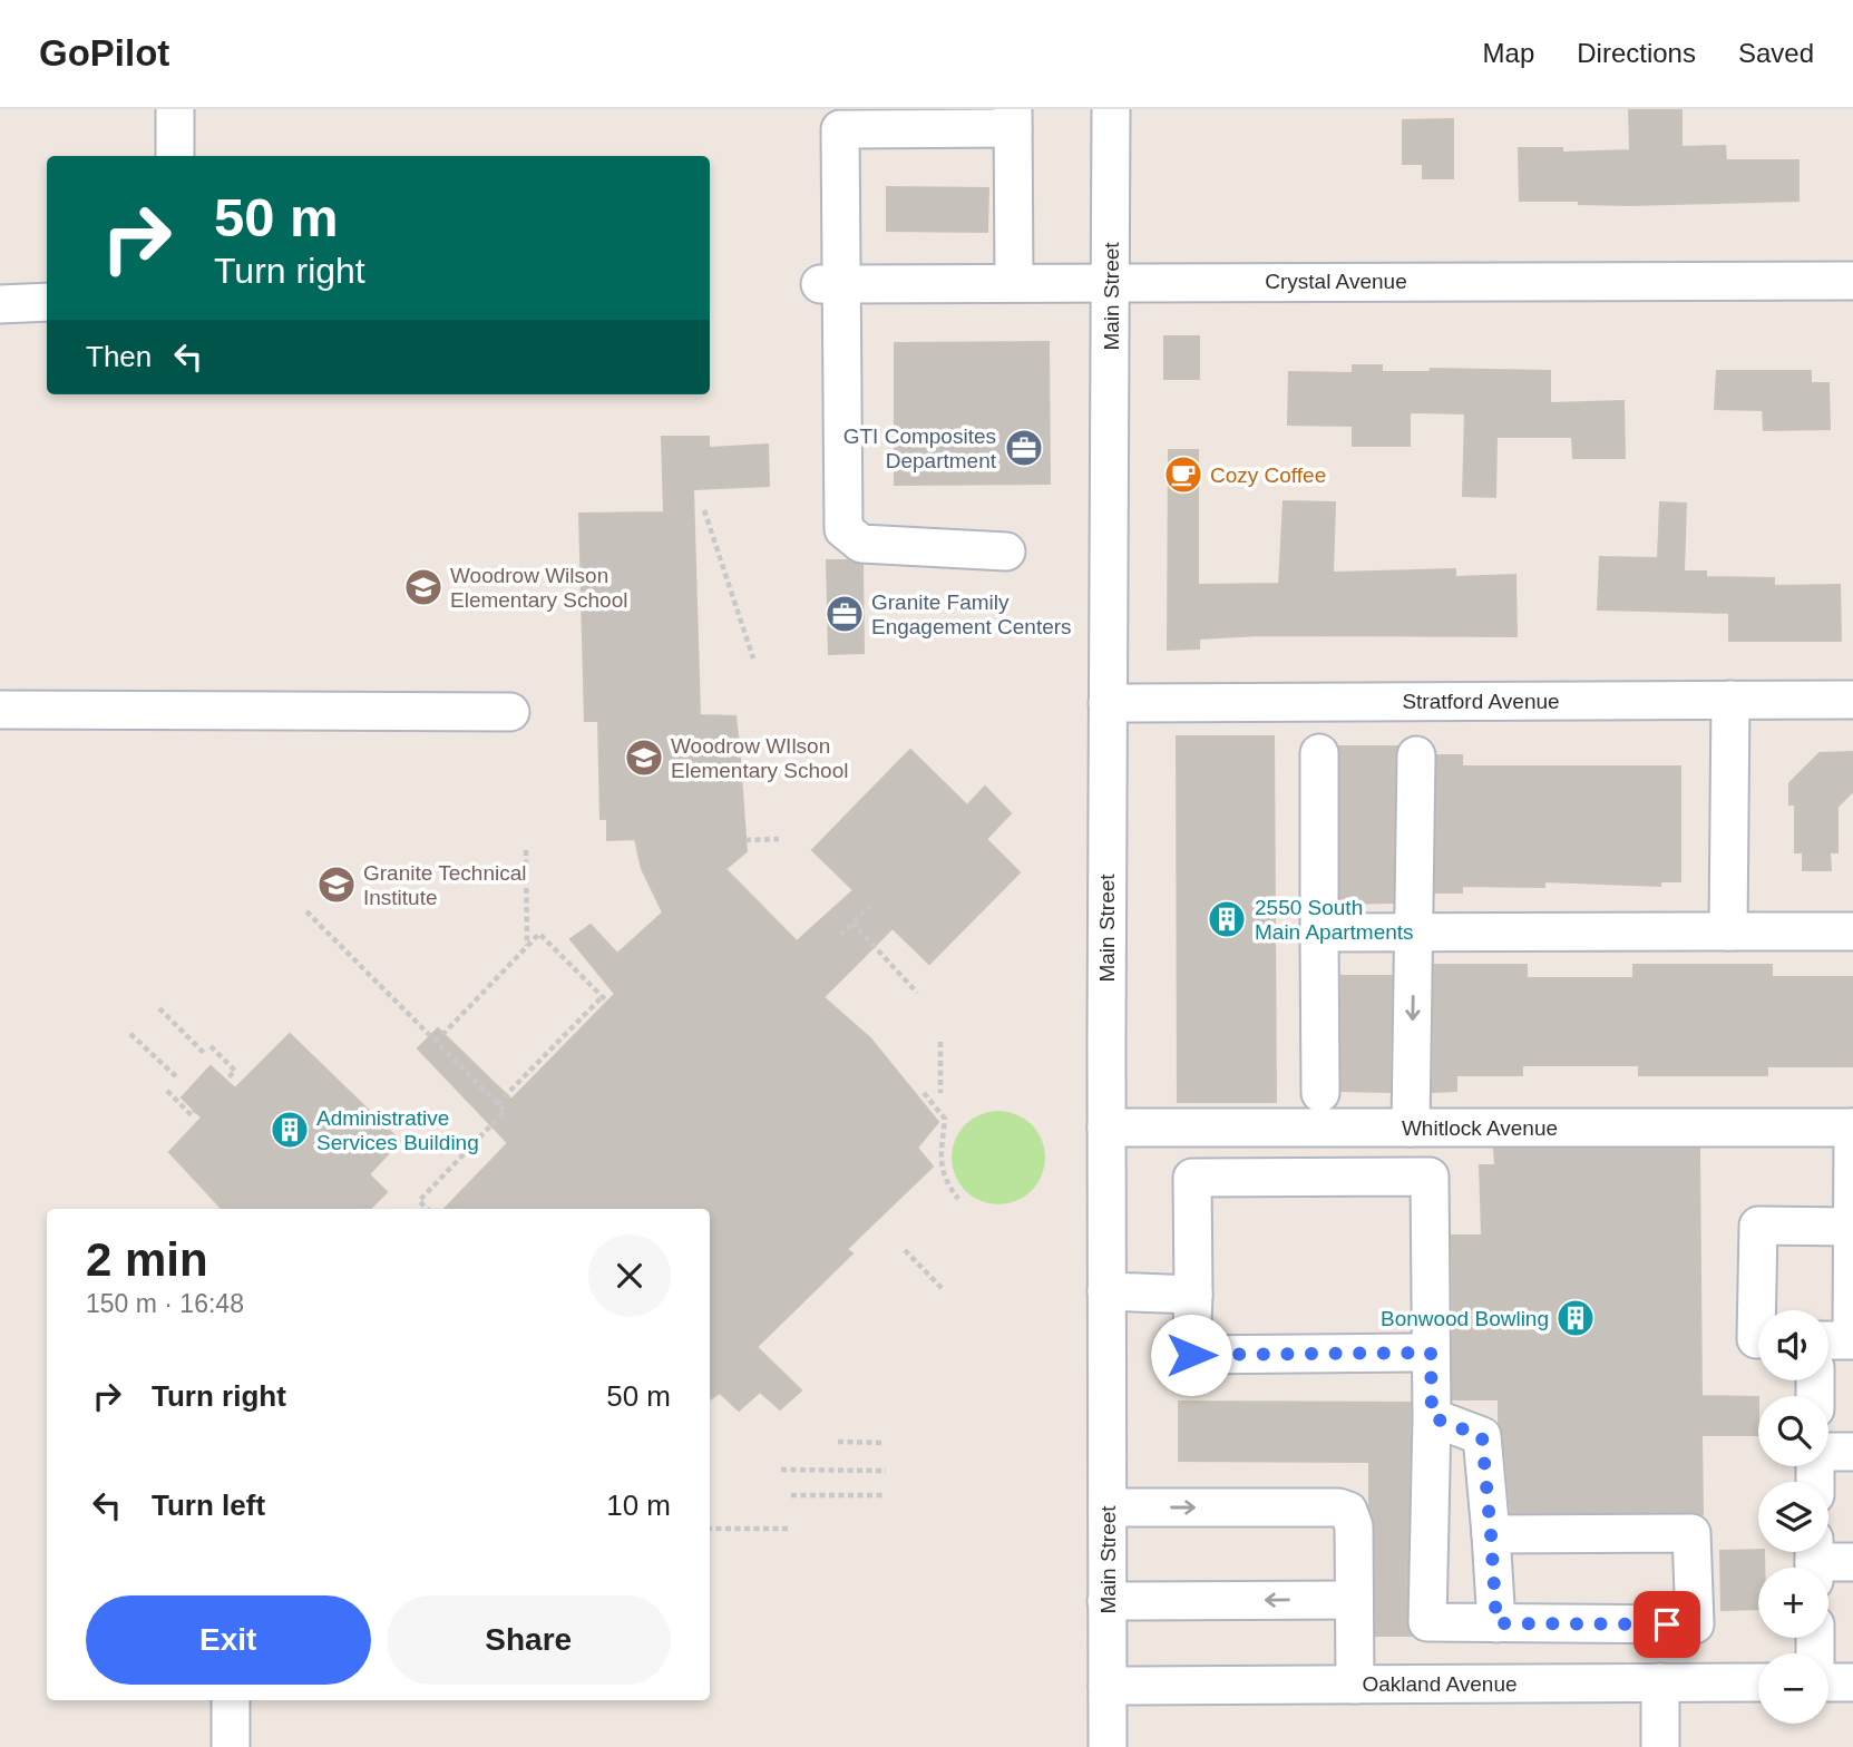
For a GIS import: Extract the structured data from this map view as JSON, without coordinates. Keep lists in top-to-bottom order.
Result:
{
  "streets": {
    "street": [
      "Crystal Avenue",
      "Main Street",
      "Stratford Avenue",
      "Whitlock Avenue",
      "Oakland Avenue"
    ]
  },
  "crossings": [
    ["Crystal Avenue", "Main Street"],
    ["Main Street", "Stratford Avenue"],
    ["Main Street", "Whitlock Avenue"],
    ["Main Street", "Oakland Avenue"]
  ],
  "places": {
    "office": ["GTI Composites Department", "Granite Family Engagement Centers"],
    "cafe": ["Cozy Coffee"],
    "school or university": ["Woodrow Wilson Elementary School", "Woodrow WIlson Elementary School", "Granite Technical Institute"],
    "building": ["2550 South Main Apartments", "Administrative Services Building", "Bonwood Bowling"]
  },
  "page": {
    "header": "GoPilot",
    "nav": ["Map", "Directions", "Saved"],
    "turn": ["50 m", "Turn right"],
    "then": "Then",
    "heading": ["2 min", "150 m · 16:48"],
    "map_buttons": ["+", "−"],
    "list": [
      {
        "name": "Turn right",
        "value": "50 m"
      },
      {
        "name": "Turn left",
        "value": "10 m"
      }
    ],
    "buttons": ["Exit", "Share"]
  }
}
